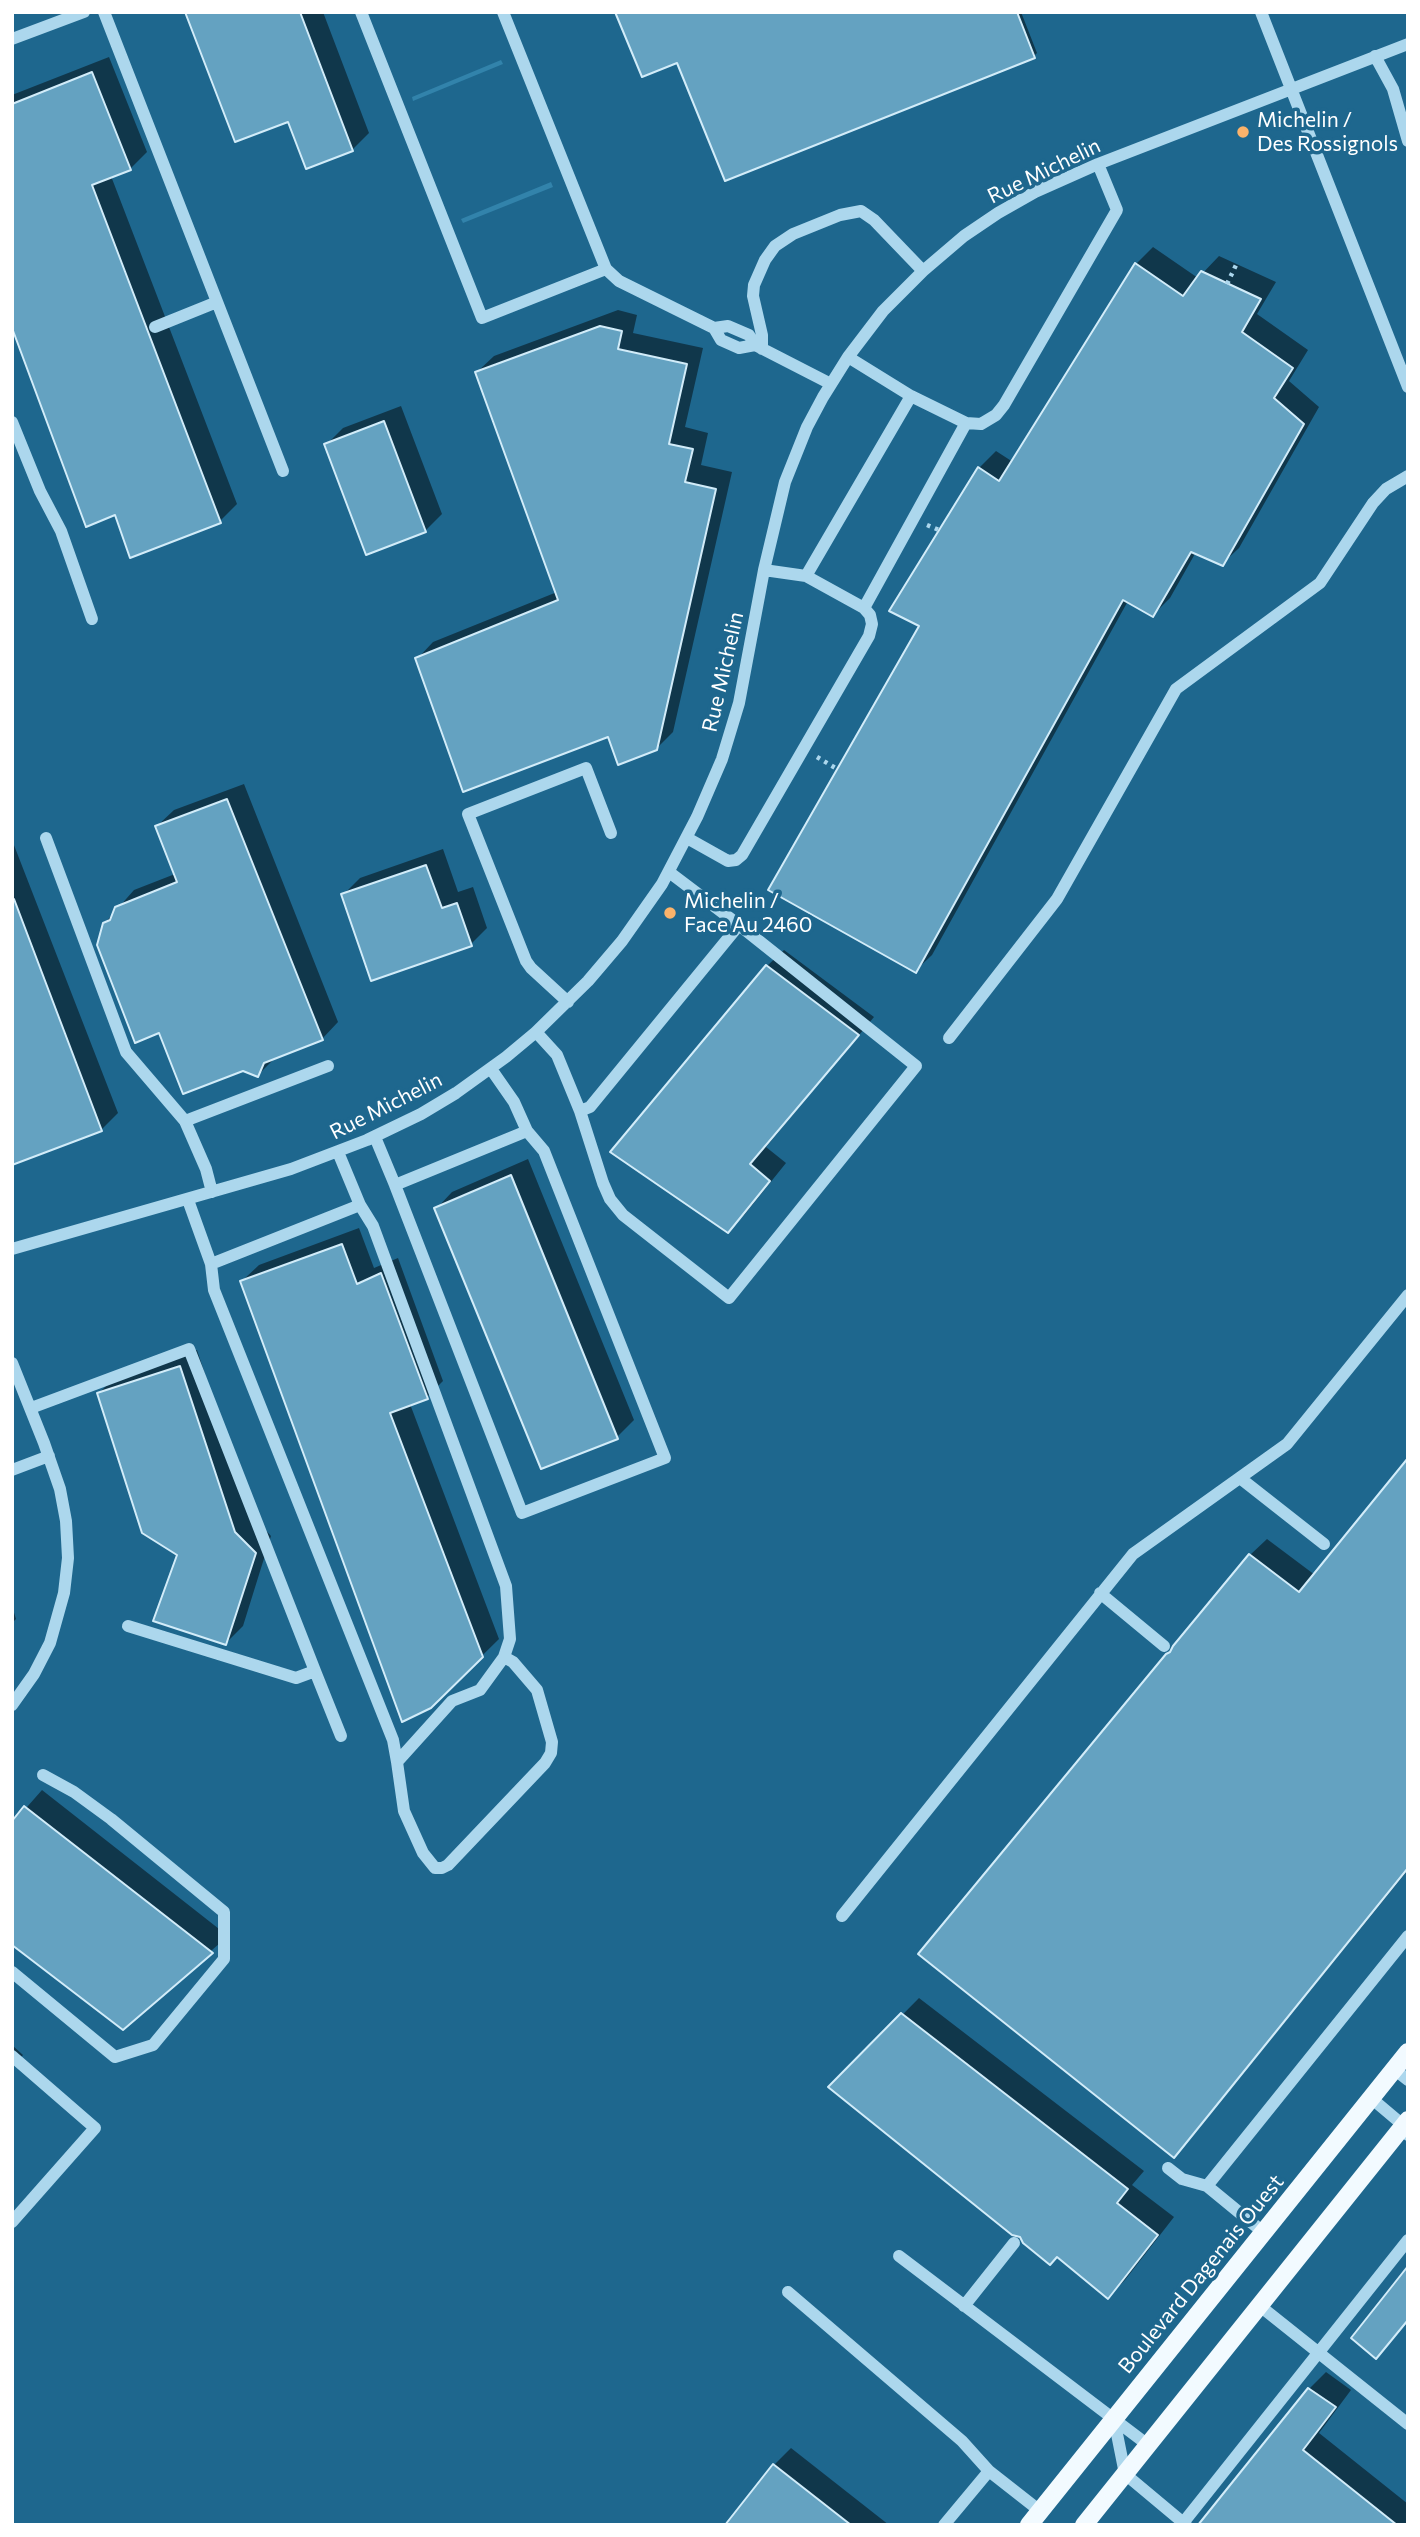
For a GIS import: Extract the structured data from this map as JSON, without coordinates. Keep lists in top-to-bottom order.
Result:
{
  "streets": {
    "main road": ["Boulevard Dagenais Ouest"],
    "street": ["Rue Michelin"]
  },
  "places": ["Michelin / Des Rossignols", "Michelin / Face Au 2460"]
}
